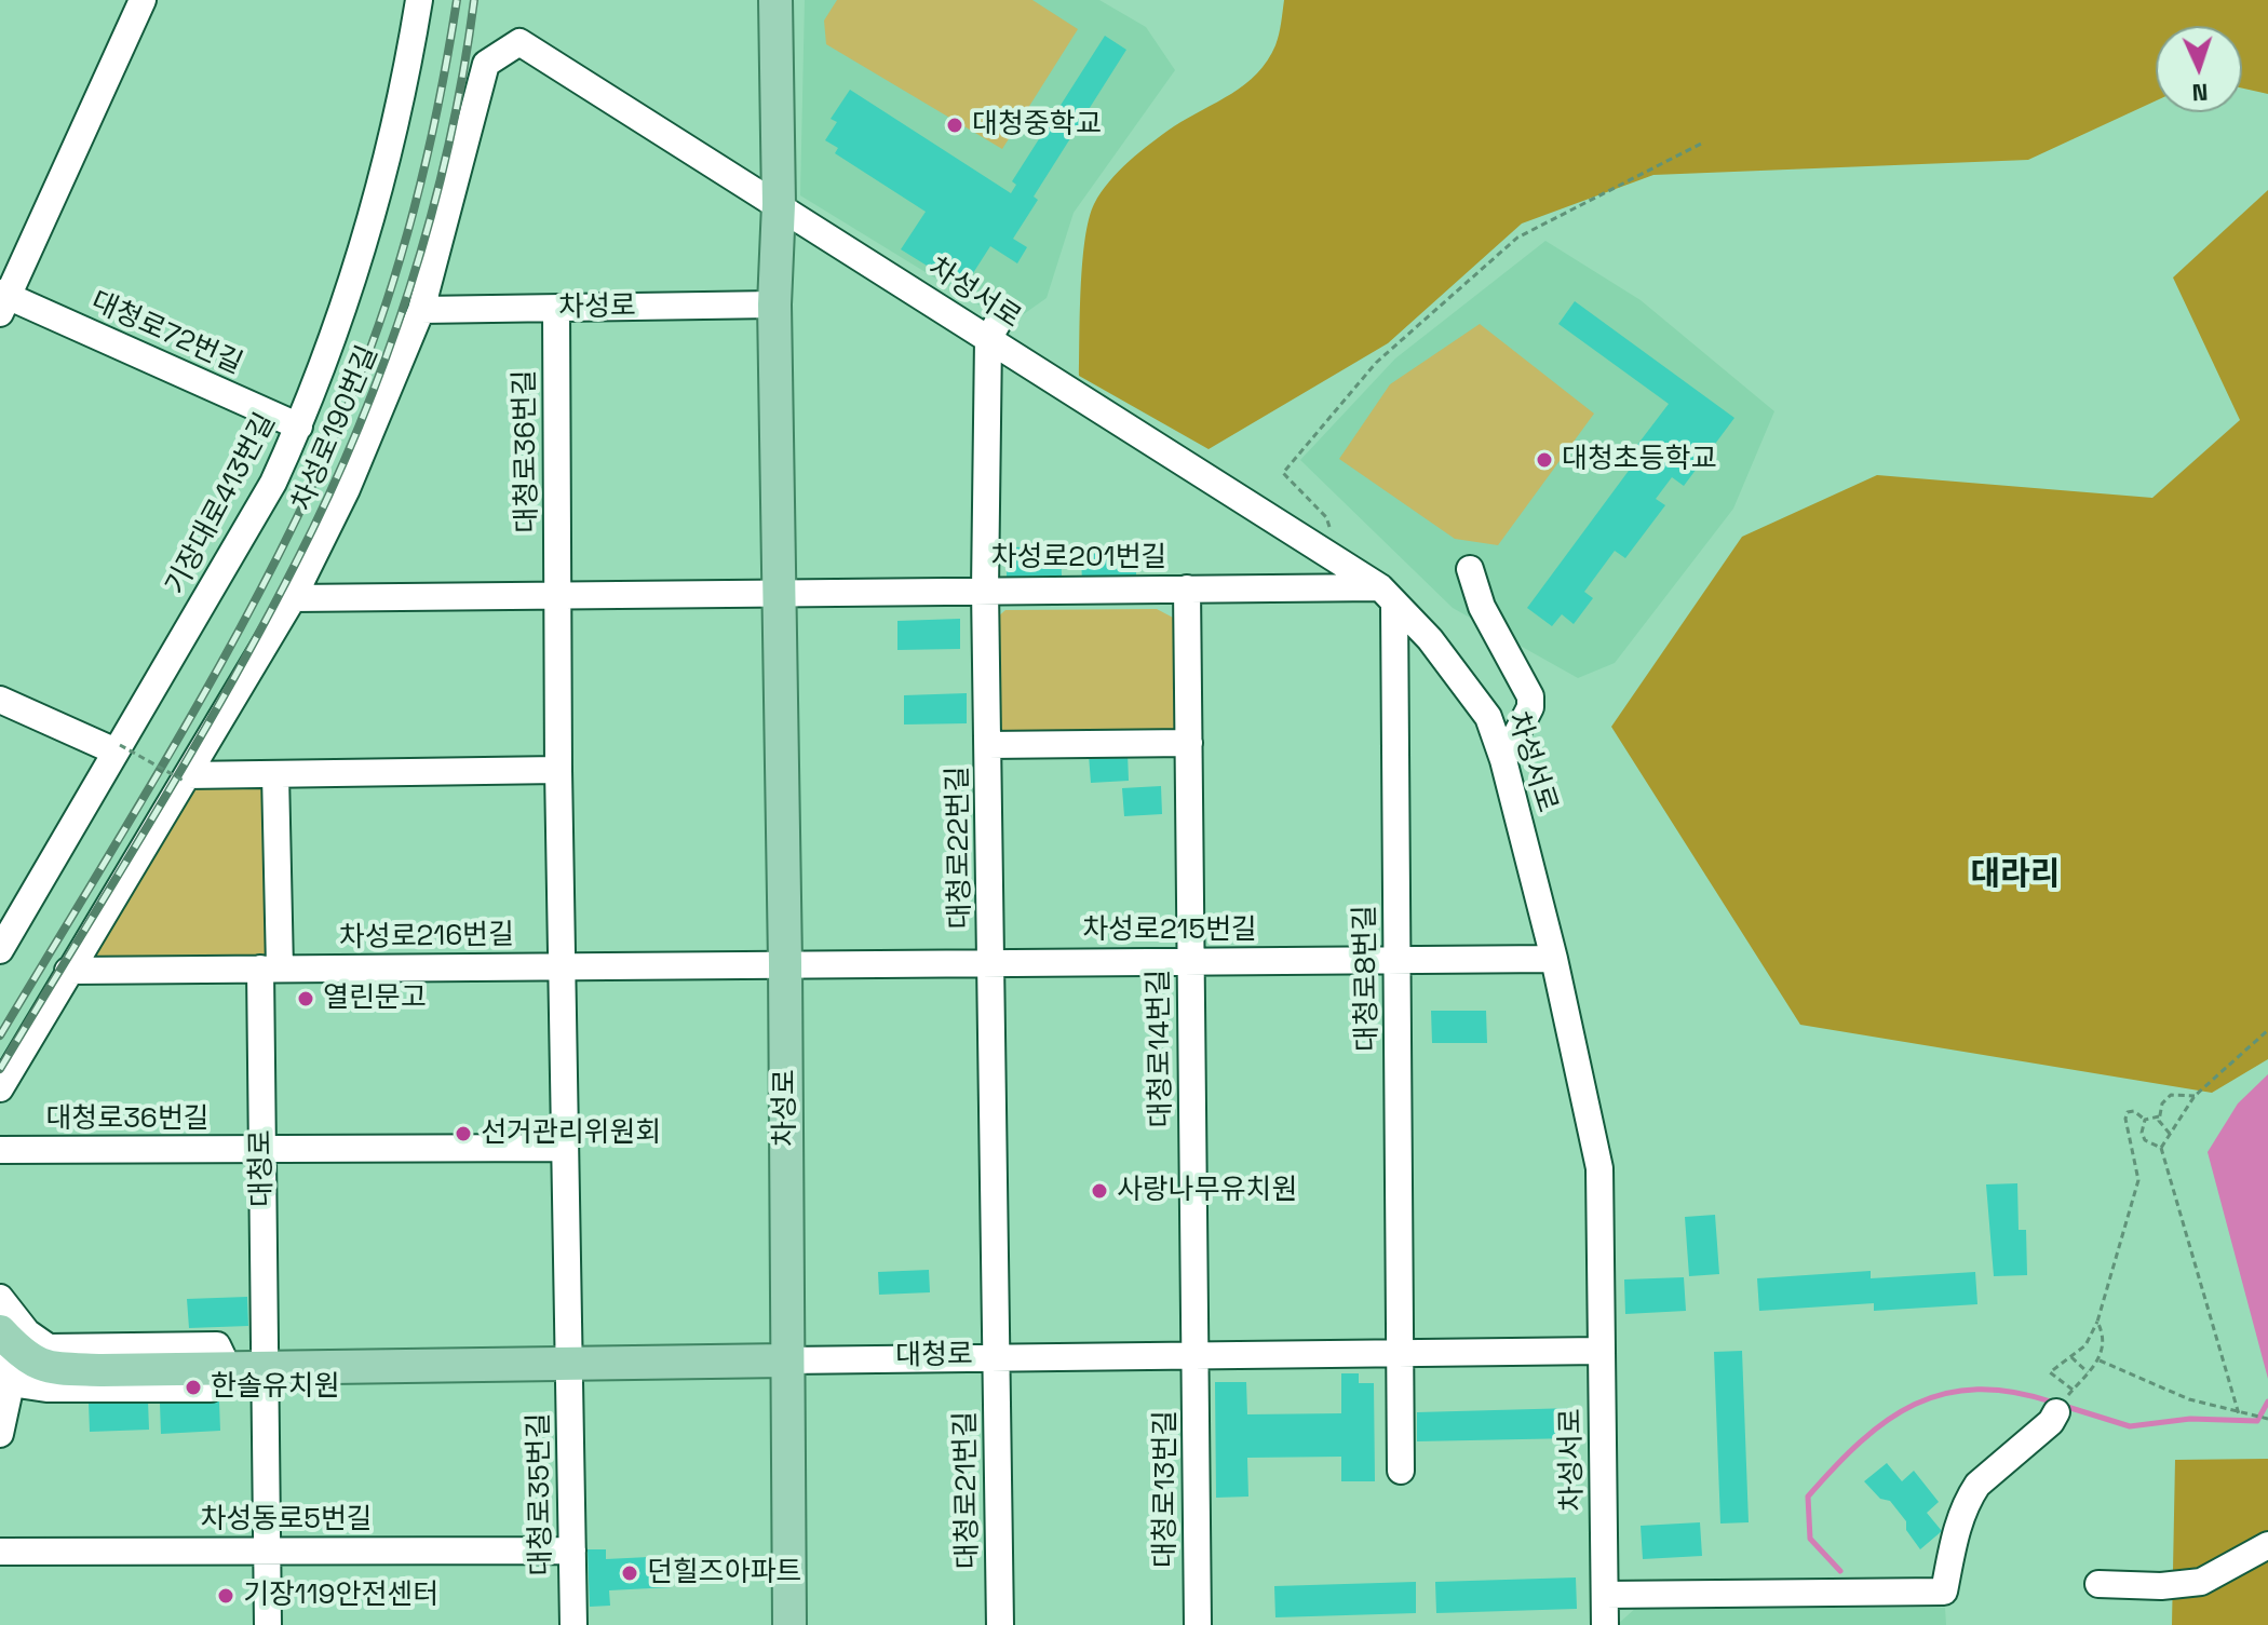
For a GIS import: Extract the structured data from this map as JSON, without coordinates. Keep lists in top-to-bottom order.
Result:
{
  "streets": {
    "main road": ["차성로", "대청로"],
    "street": [
      "차성서로",
      "대청로72번길",
      "차성로190번길",
      "대청로36번길",
      "기장대로413번길",
      "차성로201번길",
      "대청로22번길",
      "차성로215번길",
      "차성로216번길",
      "대청로8번길",
      "대청로14번길",
      "대청로13번길",
      "대청로21번길",
      "대청로35번길",
      "차성동로5번길"
    ]
  },
  "crossings": [
    ["차성서로", "차성로"],
    ["차성서로", "차성로190번길"],
    ["차성서로", "차성로201번길"],
    ["차성서로", "대청로22번길"],
    ["차성서로", "차성로215번길"],
    ["차성서로", "대청로8번길"],
    ["차성서로", "대청로"],
    ["차성로", "차성로190번길"],
    ["차성로", "대청로36번길"],
    ["차성로", "차성로201번길"],
    ["차성로", "차성로215번길"],
    ["차성로", "차성로216번길"],
    ["차성로", "대청로"],
    ["대청로72번길", "기장대로413번길"],
    ["차성로190번길", "차성로216번길"],
    ["대청로36번길", "차성로216번길"],
    ["대청로36번길", "대청로"],
    ["대청로36번길", "대청로35번길"],
    ["차성로201번길", "대청로22번길"],
    ["차성로201번길", "대청로8번길"],
    ["차성로201번길", "대청로14번길"],
    ["대청로22번길", "차성로215번길"],
    ["대청로22번길", "대청로"],
    ["대청로22번길", "대청로21번길"],
    ["차성로215번길", "차성로216번길"],
    ["차성로215번길", "대청로8번길"],
    ["차성로215번길", "대청로14번길"],
    ["차성로216번길", "대청로"],
    ["대청로8번길", "대청로"],
    ["대청로14번길", "대청로"],
    ["대청로14번길", "대청로13번길"],
    ["대청로", "대청로13번길"],
    ["대청로", "대청로21번길"],
    ["대청로", "대청로35번길"],
    ["대청로35번길", "차성동로5번길"]
  ],
  "districts": ["대라리"],
  "places": [
    "대청중학교",
    "대청초등학교",
    "열린문고",
    "선거관리위원회",
    "사랑나무유치원",
    "한솔유치원",
    "던힐즈아파트",
    "기장119안전센터"
  ],
  "north": "bottom"
}
